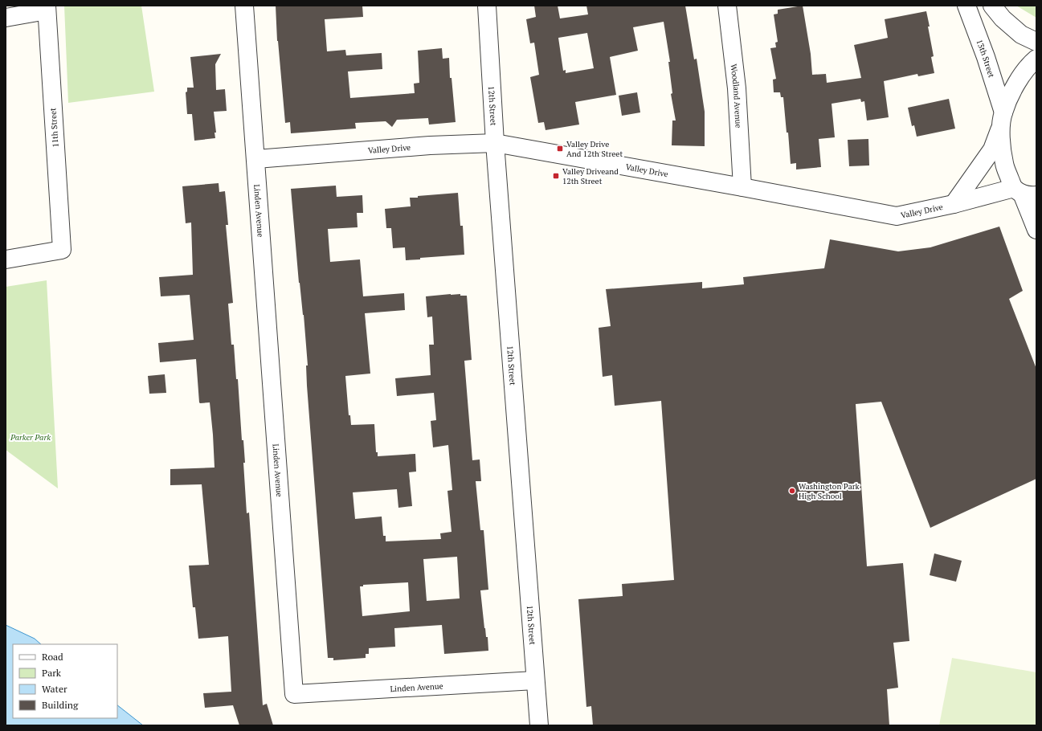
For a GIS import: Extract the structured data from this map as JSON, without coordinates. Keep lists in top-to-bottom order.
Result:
{
  "streets": {
    "street": [
      "13th Street",
      "Woodland Avenue",
      "12th Street",
      "11th Street",
      "Valley Drive",
      "Linden Avenue"
    ]
  },
  "crossings": [
    ["Woodland Avenue", "Valley Drive"],
    ["12th Street", "Valley Drive"],
    ["12th Street", "Linden Avenue"],
    ["Valley Drive", "Linden Avenue"]
  ],
  "parks": ["Parker Park"],
  "places": {
    "transit": ["Valley Drive And 12th Street", "Valley Driveand 12th Street"],
    "other": ["Washington Park High School"]
  },
  "legend": [
    "Road",
    "Park",
    "Water",
    "Building"
  ]
}
